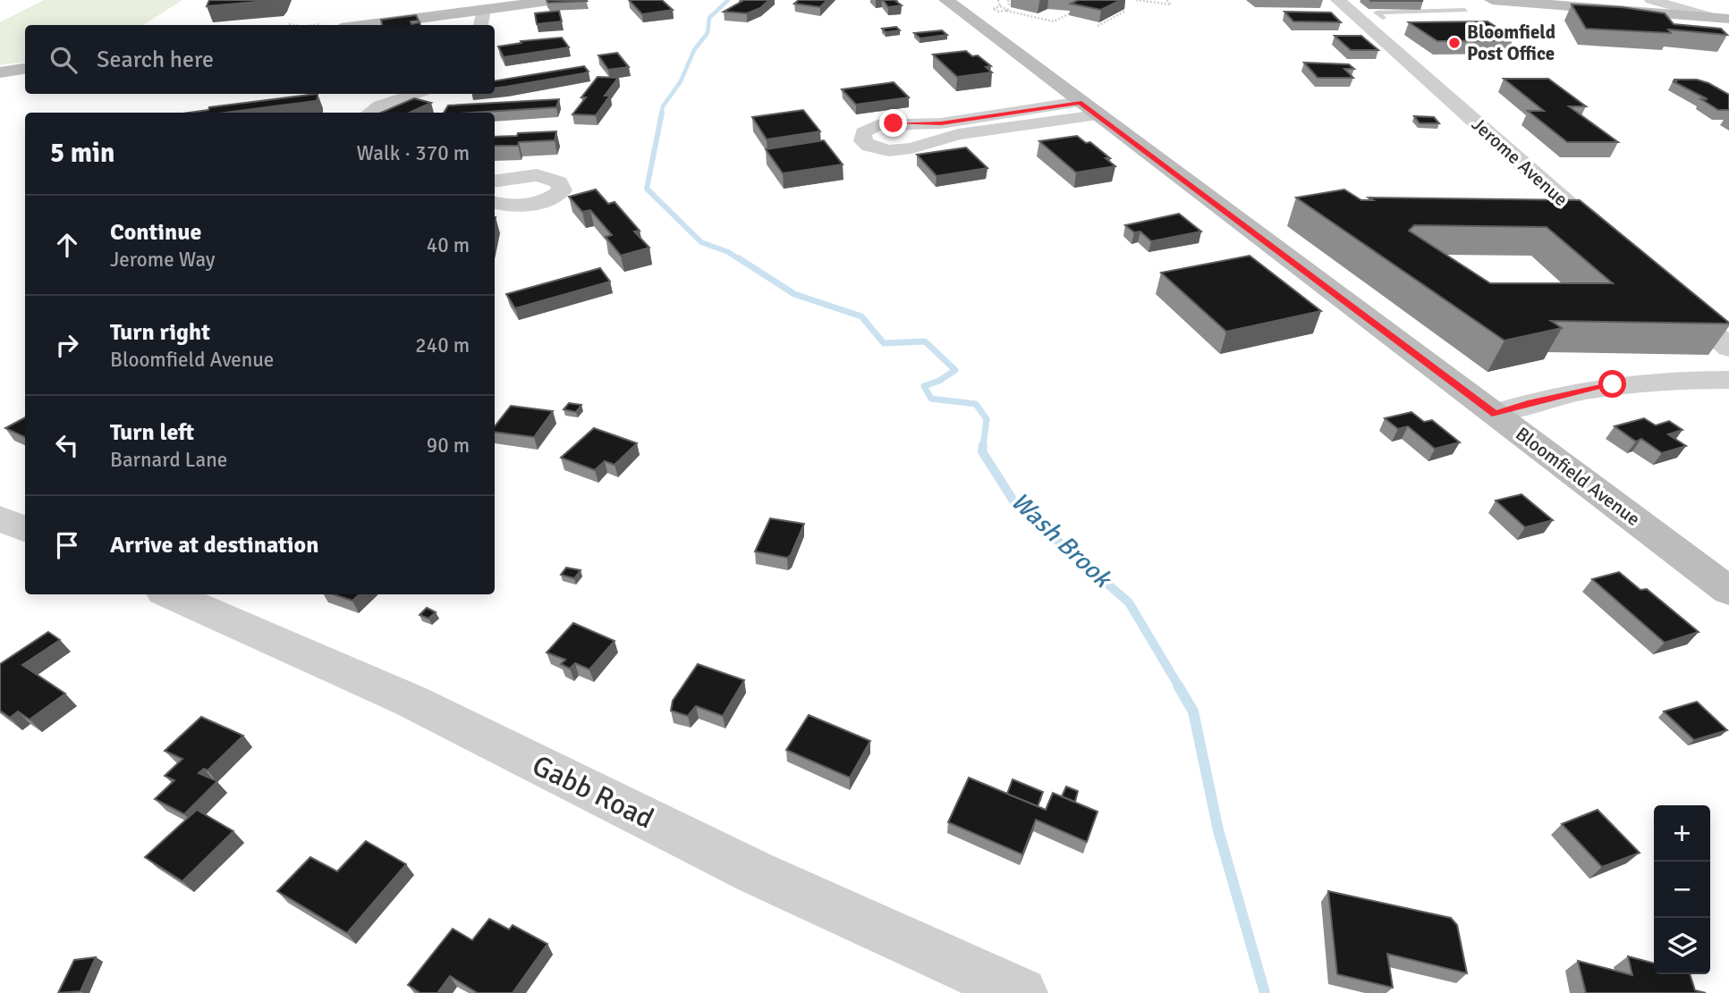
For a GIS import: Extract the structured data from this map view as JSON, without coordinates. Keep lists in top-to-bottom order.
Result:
{
  "streets": {
    "main road": ["Bloomfield Avenue"],
    "street": ["Jerome Avenue", "Gabb Road"]
  },
  "water": ["Wash Brook"],
  "places": ["Bloomfield Post Office"],
  "page": {
    "search": "Search here",
    "heading": ["5 min", "Walk · 370 m"],
    "list": [
      ["Continue", "Jerome Way", "40 m"],
      ["Turn right", "Bloomfield Avenue", "240 m"],
      ["Turn left", "Barnard Lane", "90 m"],
      "Arrive at destination"
    ],
    "map_buttons": ["+", "−"]
  }
}
